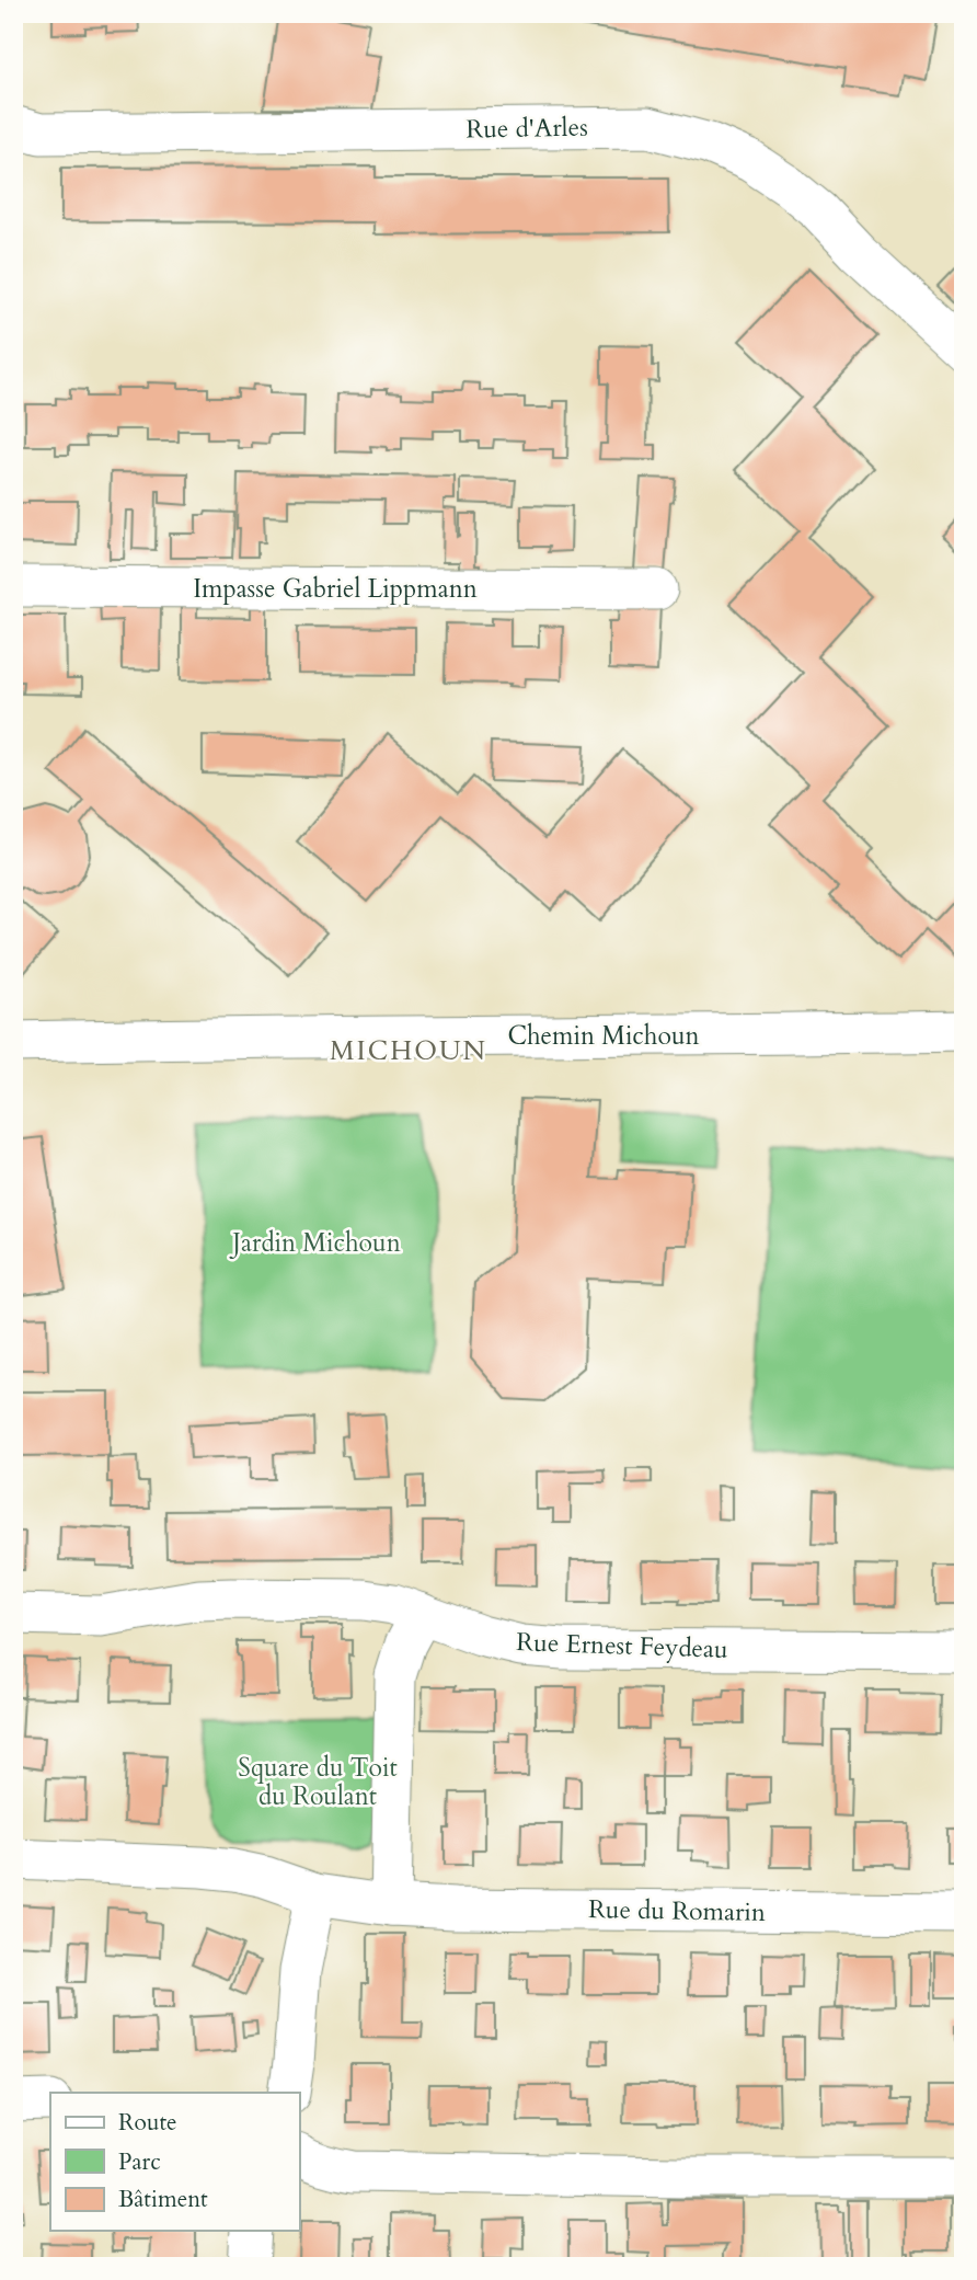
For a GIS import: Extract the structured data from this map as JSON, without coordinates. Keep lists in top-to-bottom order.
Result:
{
  "streets": {
    "street": [
      "Rue d'Arles",
      "Impasse Gabriel Lippmann",
      "Chemin Michoun",
      "Rue Ernest Feydeau",
      "Rue du Romarin"
    ]
  },
  "districts": ["MICHOUN"],
  "parks": ["Jardin Michoun", "Square du Toit du Roulant"],
  "legend": ["Route", "Parc", "Bâtiment"]
}
